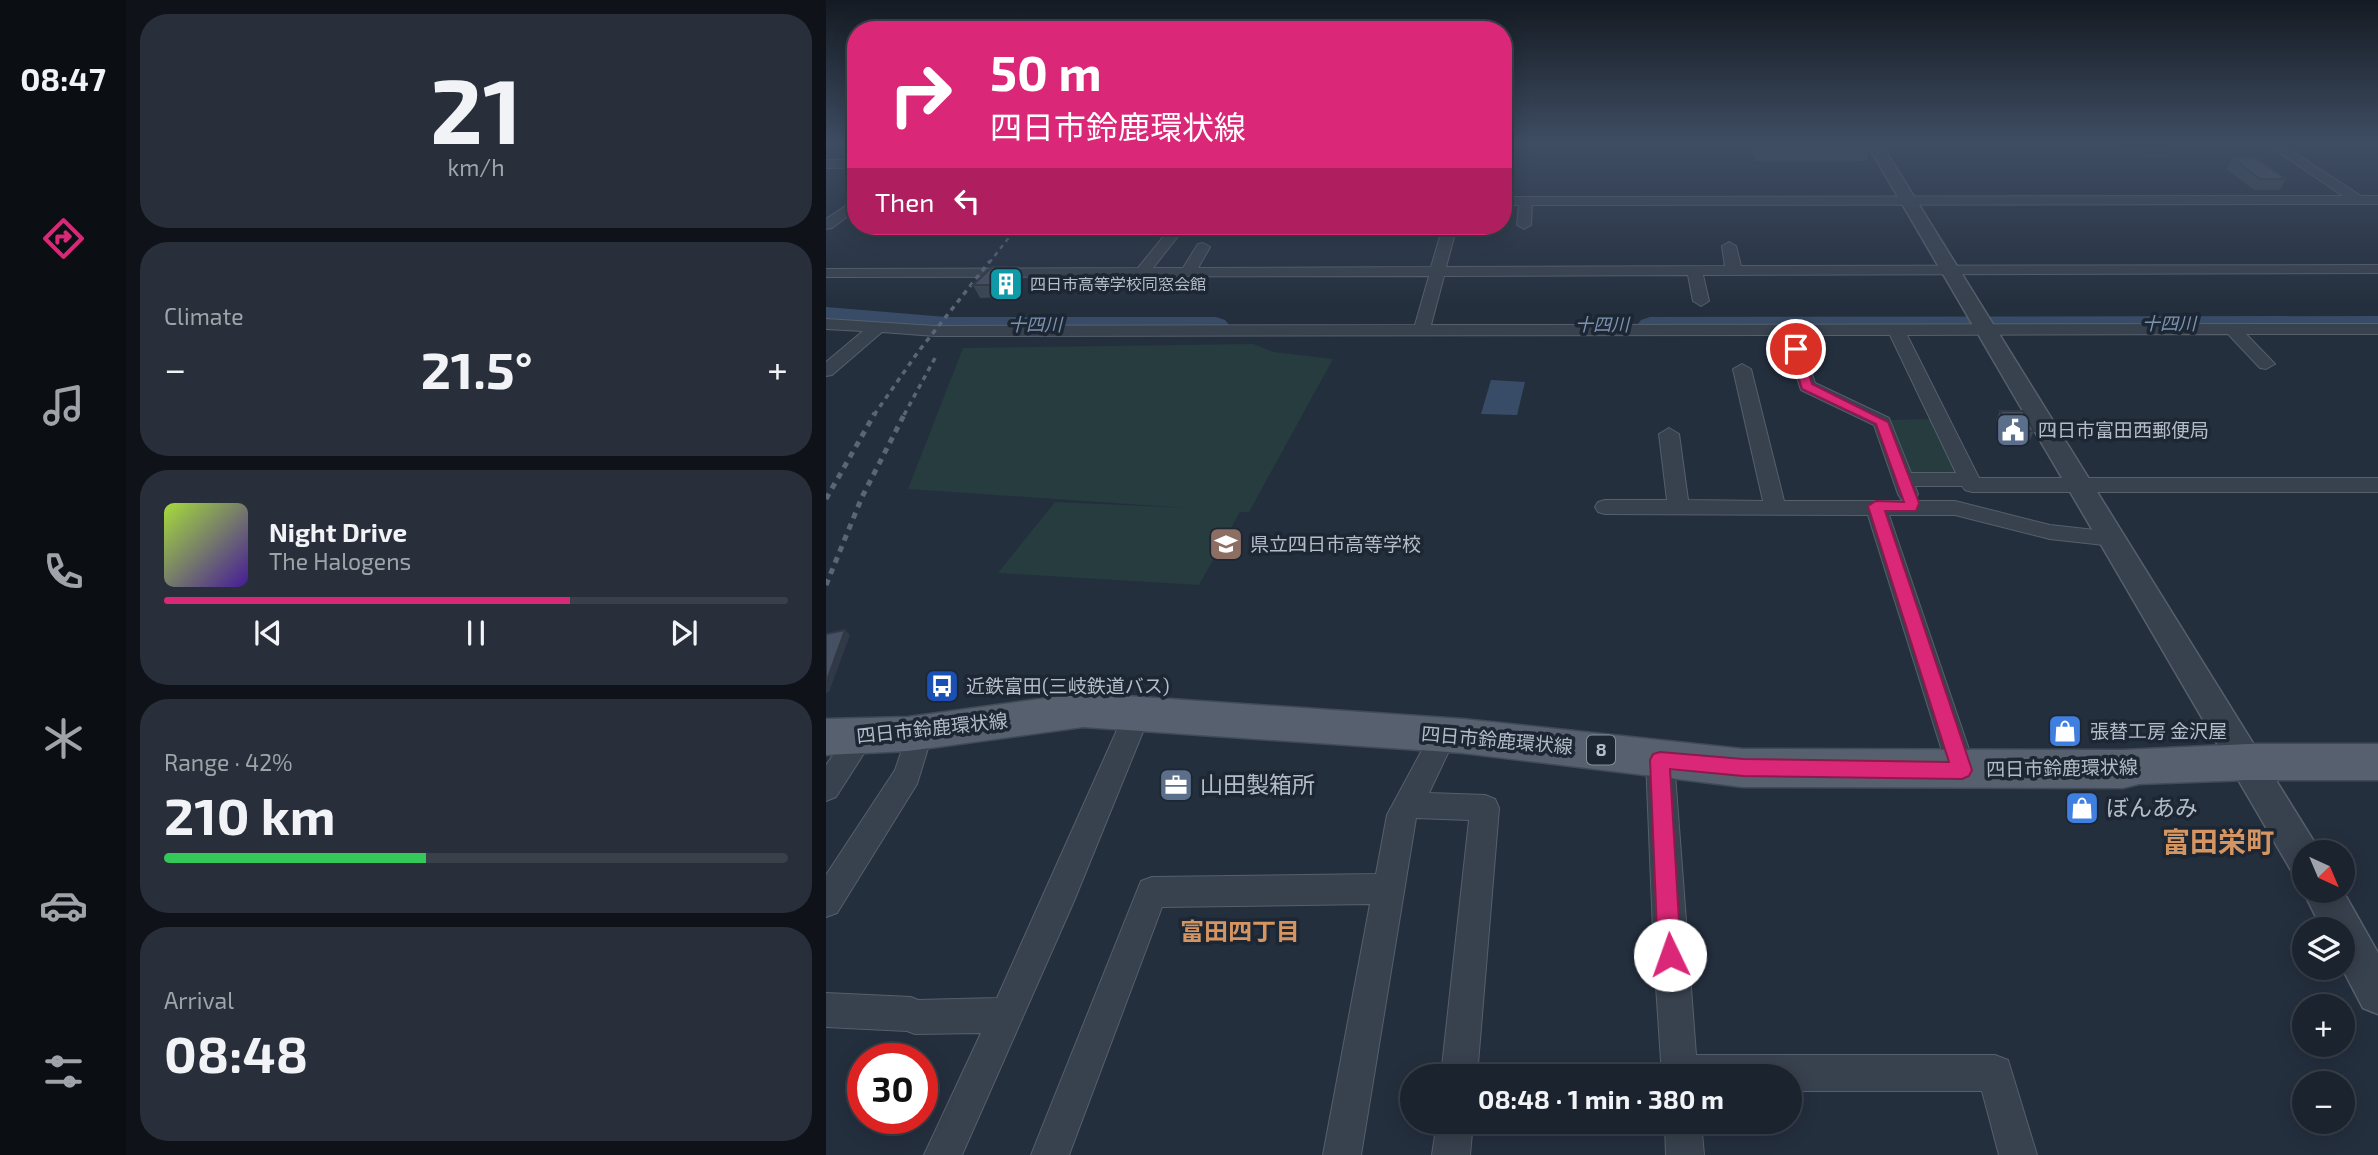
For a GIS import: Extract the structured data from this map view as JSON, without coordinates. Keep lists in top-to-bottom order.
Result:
{
  "streets": {
    "main road": ["四日市鈴鹿環状線", "8"]
  },
  "districts": ["富田栄町", "富田四丁目"],
  "water": ["十四川"],
  "places": {
    "building": ["四日市高等学校同窓会館"],
    "public building": ["四日市富田西郵便局"],
    "school or university": ["県立四日市高等学校"],
    "bus stop": ["近鉄富田(三岐鉄道バス)"],
    "shop": ["張替工房 金沢屋", "ぼんあみ"],
    "office": ["山田製箱所"]
  },
  "north": "bottom right",
  "page": {
    "tabs": "08:47",
    "tile": [
      ["21", "km/h"],
      "Climate",
      ["Range · 42%", "210 km"],
      ["Arrival", "08:48"]
    ],
    "turn": ["50 m", "四日市鈴鹿環状線"],
    "then": "Then",
    "heat": ["−", "21.5°", "+"],
    "song": ["Night Drive", "The Halogens"],
    "map_buttons": ["+", "−"],
    "limit": "30",
    "trip": "08:48 · 1 min · 380 m"
  }
}
